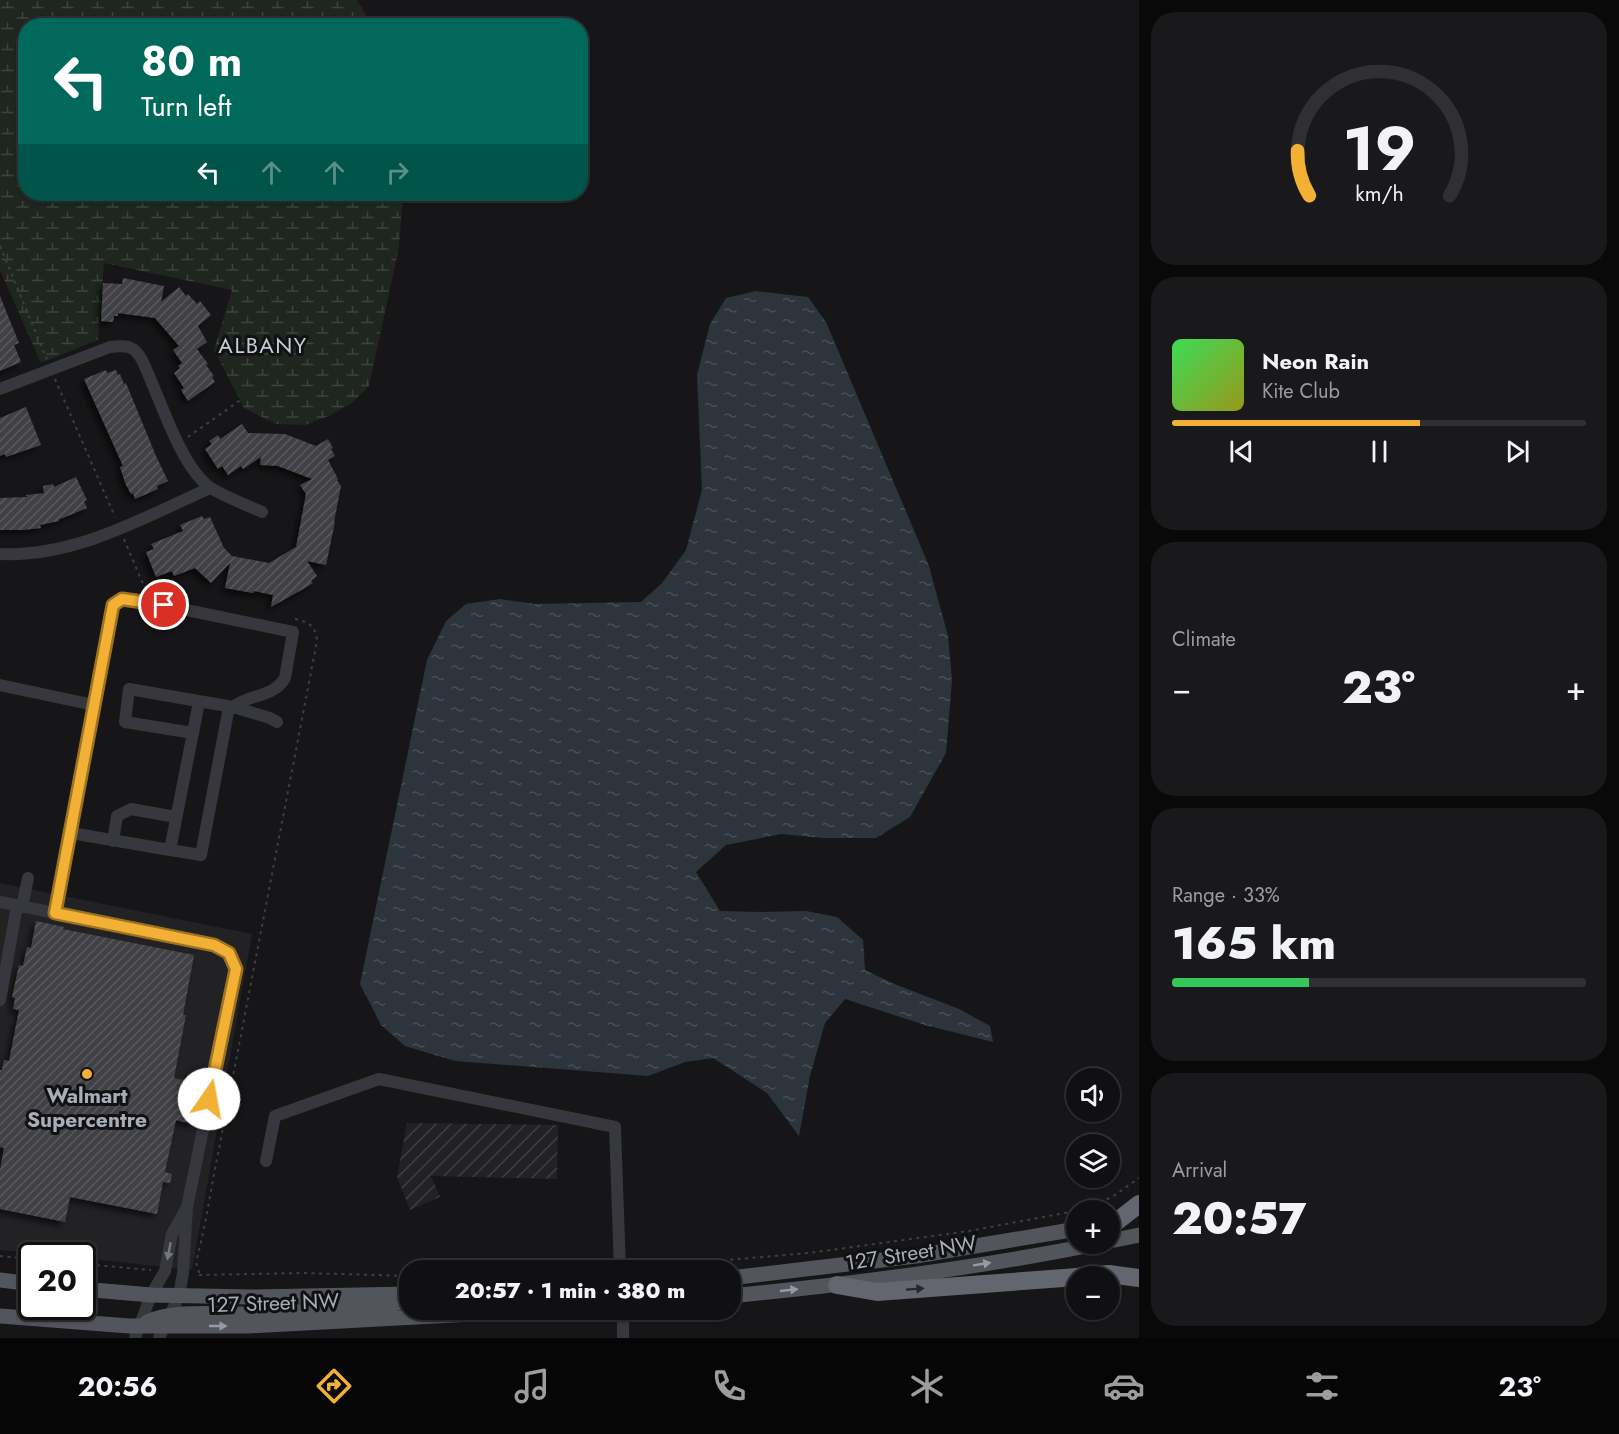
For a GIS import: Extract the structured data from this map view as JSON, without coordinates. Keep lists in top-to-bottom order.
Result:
{
  "streets": {
    "main road": ["127 Street NW"]
  },
  "districts": ["ALBANY"],
  "places": ["Walmart Supercentre"],
  "page": {
    "turn": ["80 m", "Turn left"],
    "song": ["Neon Rain", "Kite Club"],
    "tile": [
      "Climate",
      ["Range · 33%", "165 km"],
      ["Arrival", "20:57"]
    ],
    "heat": ["−", "23°", "+"],
    "map_buttons": ["+", "−"],
    "limit": "20",
    "trip": "20:57 · 1 min · 380 m",
    "tabs": ["20:56", "23°"],
    "gauge": ["19", "km/h"]
  }
}
